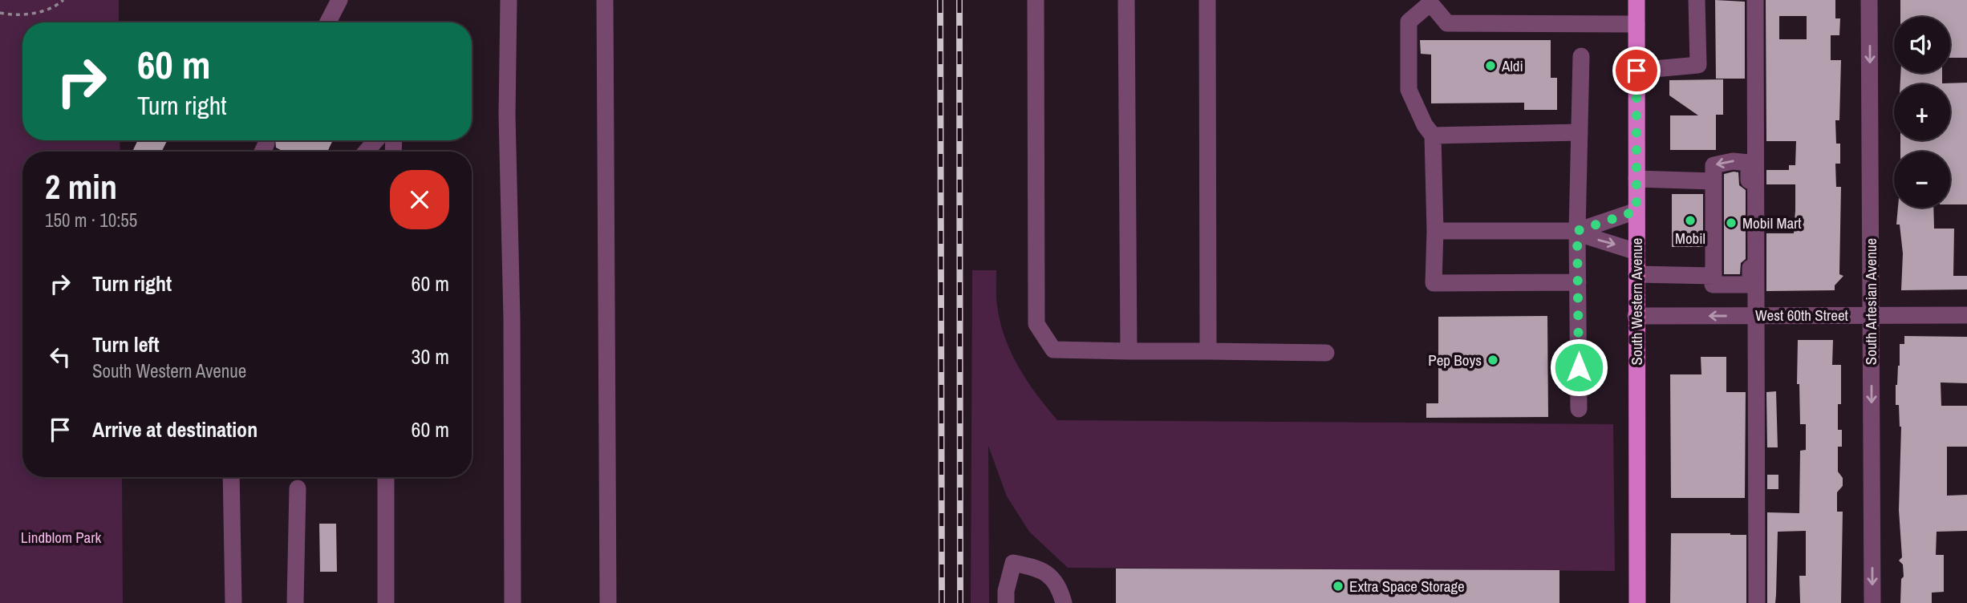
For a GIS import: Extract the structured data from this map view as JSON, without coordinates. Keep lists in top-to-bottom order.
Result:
{
  "streets": {
    "main road": ["South Western Avenue"],
    "street": ["South Artesian Avenue", "West 60th Street"]
  },
  "crossings": [
    ["South Western Avenue", "West 60th Street"],
    ["South Artesian Avenue", "West 60th Street"]
  ],
  "parks": ["Lindblom Park"],
  "places": [
    "Aldi",
    "Mobil",
    "Mobil Mart",
    "Pep Boys",
    "Extra Space Storage"
  ],
  "page": {
    "map_buttons": ["+", "−"],
    "turn": ["60 m", "Turn right"],
    "heading": ["2 min", "150 m · 10:55"],
    "list": [
      {
        "name": "Turn right",
        "value": "60 m"
      },
      {
        "name": "Turn left",
        "note": "South Western Avenue",
        "value": "30 m"
      },
      {
        "name": "Arrive at destination",
        "value": "60 m"
      }
    ]
  }
}
